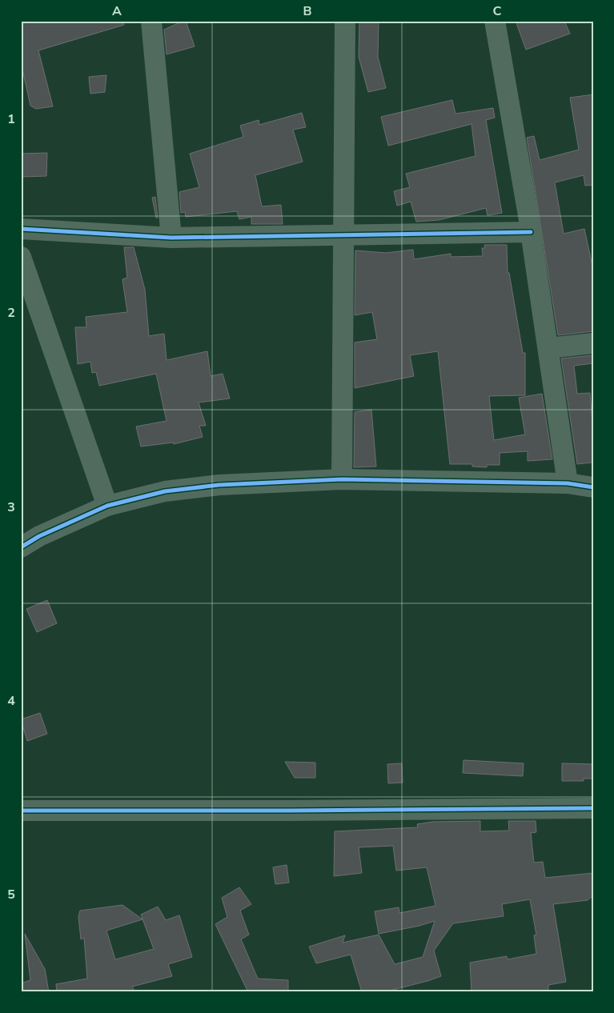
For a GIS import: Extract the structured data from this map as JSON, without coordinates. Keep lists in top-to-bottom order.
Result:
{
  "grid": {
    "columns": ["A", "B", "C"],
    "rows": [
      "1",
      "2",
      "3",
      "4",
      "5"
    ]
  }
}
